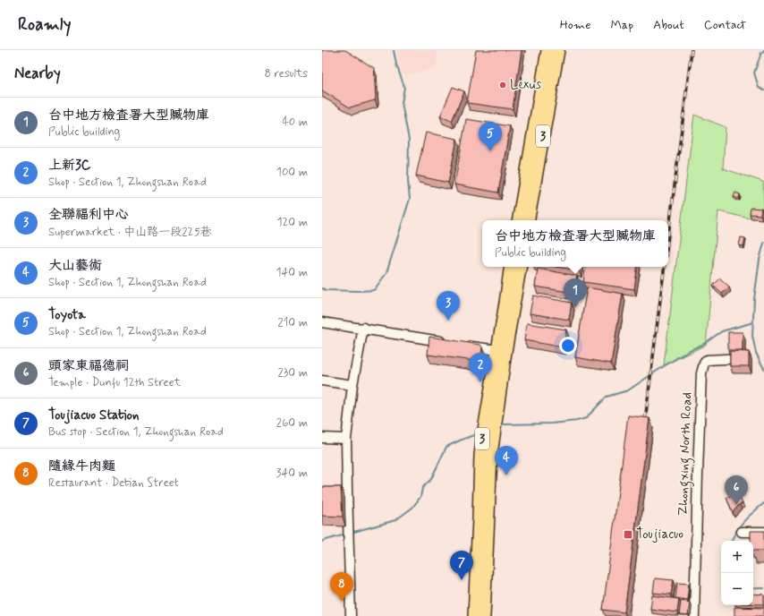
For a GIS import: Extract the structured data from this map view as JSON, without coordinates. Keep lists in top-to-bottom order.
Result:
{
  "streets": {
    "main road": ["3"],
    "street": ["Zhongxing North Road"]
  },
  "places": {
    "other": ["Lexus"],
    "transit": ["Toujiacuo"]
  },
  "page": {
    "header": "Roamly",
    "nav": [
      "Home",
      "Map",
      "About",
      "Contact"
    ],
    "heading": ["Nearby", "8 results"],
    "list": [
      {
        "mark": "1",
        "name": "台中地方檢查署大型贓物庫",
        "note": "Public building",
        "value": "40 m"
      },
      {
        "mark": "2",
        "name": "上新3C",
        "note": "Shop · Section 1, Zhongshan Road",
        "value": "100 m"
      },
      {
        "mark": "3",
        "name": "全聯福利中心",
        "note": "Supermarket · 中山路一段225巷",
        "value": "120 m"
      },
      {
        "mark": "4",
        "name": "大山藝術",
        "note": "Shop · Section 1, Zhongshan Road",
        "value": "140 m"
      },
      {
        "mark": "5",
        "name": "Toyota",
        "note": "Shop · Section 1, Zhongshan Road",
        "value": "210 m"
      },
      {
        "mark": "6",
        "name": "頭家東福德祠",
        "note": "Temple · Dunfu 12th Street",
        "value": "230 m"
      },
      {
        "mark": "7",
        "name": "Toujiacuo Station",
        "note": "Bus stop · Section 1, Zhongshan Road",
        "value": "260 m"
      },
      {
        "mark": "8",
        "name": "隨緣牛肉麵",
        "note": "Restaurant · Detian Street",
        "value": "340 m"
      }
    ],
    "pins": [
      "5",
      "1",
      "3",
      "2",
      "4",
      "6",
      "7",
      "8"
    ],
    "popup": ["台中地方檢查署大型贓物庫", "Public building"],
    "map_buttons": ["+", "−"]
  }
}
